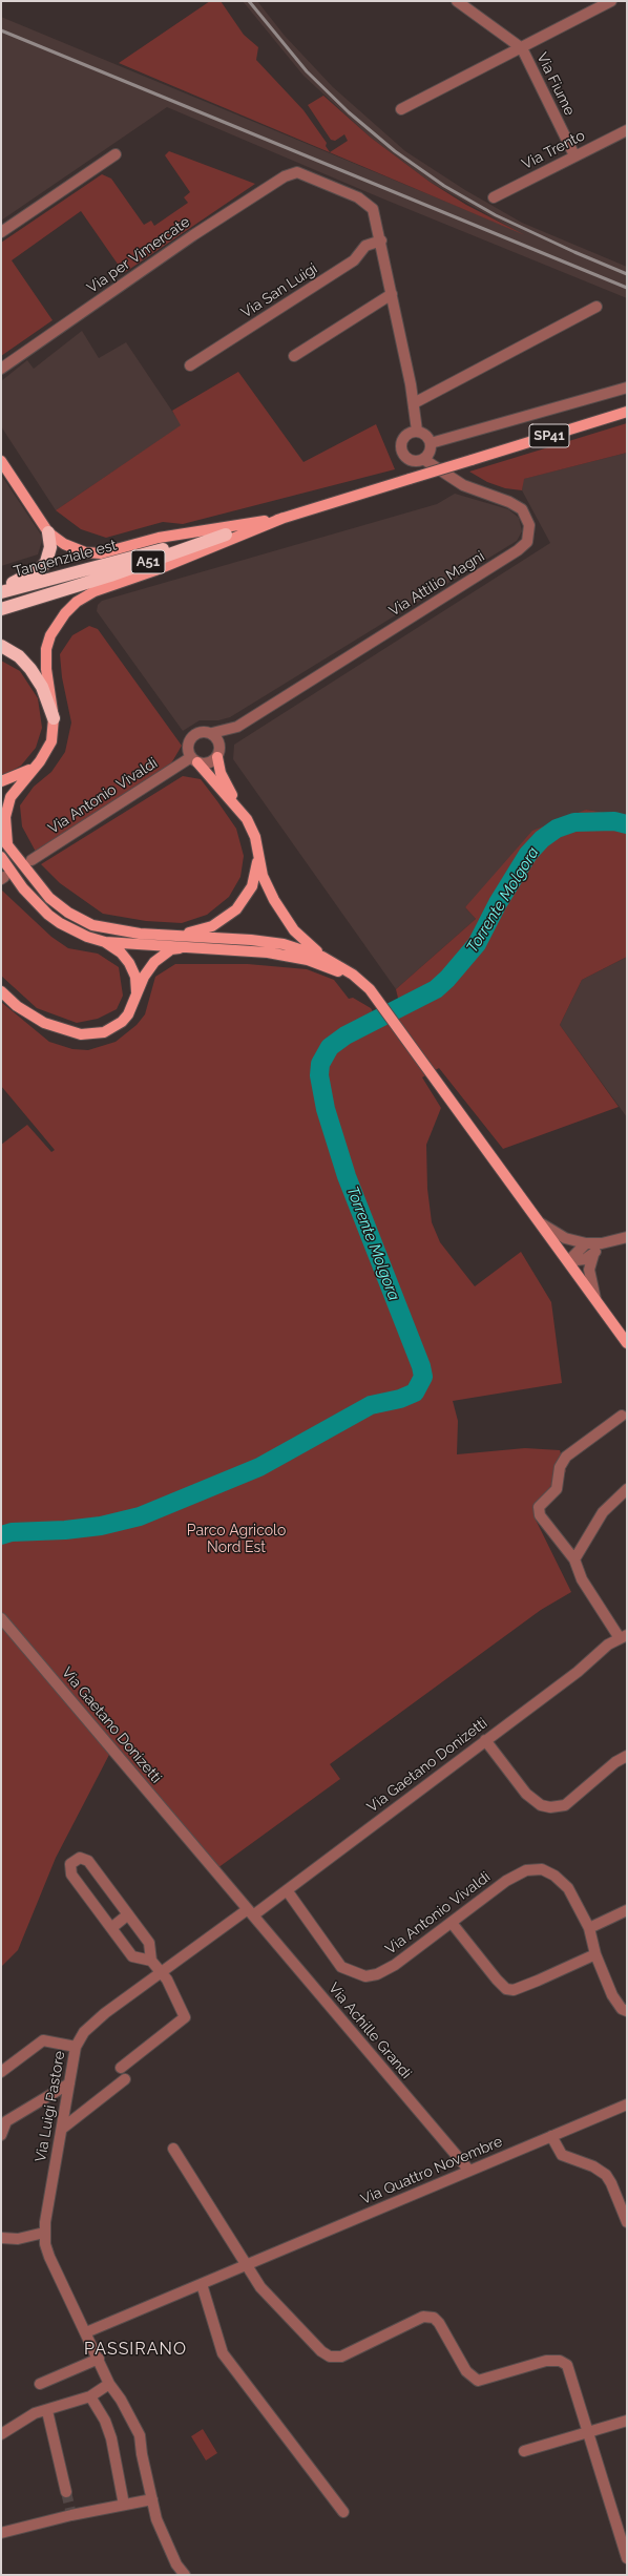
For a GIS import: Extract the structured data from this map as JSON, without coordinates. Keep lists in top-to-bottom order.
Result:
{
  "streets": {
    "highway": ["Tangenziale est", "A51"],
    "main road": ["SP41"],
    "street": [
      "Via Fiume",
      "Via Trento",
      "Via per Vimercate",
      "Via San Luigi",
      "Via Attilio Magni",
      "Via Antonio Vivaldi",
      "Via Gaetano Donizetti",
      "Via Achille Grandi",
      "Via Luigi Pastore",
      "Via Quattro Novembre"
    ]
  },
  "crossings": [
    ["Via Fiume", "Via Trento"],
    ["Via per Vimercate", "Via San Luigi"],
    ["SP41", "Tangenziale est"],
    ["Via Attilio Magni", "Via Antonio Vivaldi"],
    ["Via Antonio Vivaldi", "Via Gaetano Donizetti"],
    ["Via Gaetano Donizetti", "Via Achille Grandi"],
    ["Via Gaetano Donizetti", "Via Luigi Pastore"],
    ["Via Achille Grandi", "Via Luigi Pastore"],
    ["Via Achille Grandi", "Via Quattro Novembre"],
    ["Via Luigi Pastore", "Via Quattro Novembre"]
  ],
  "districts": ["PASSIRANO"],
  "water": ["Torrente Molgora"],
  "parks": ["Parco Agricolo Nord Est"]
}
